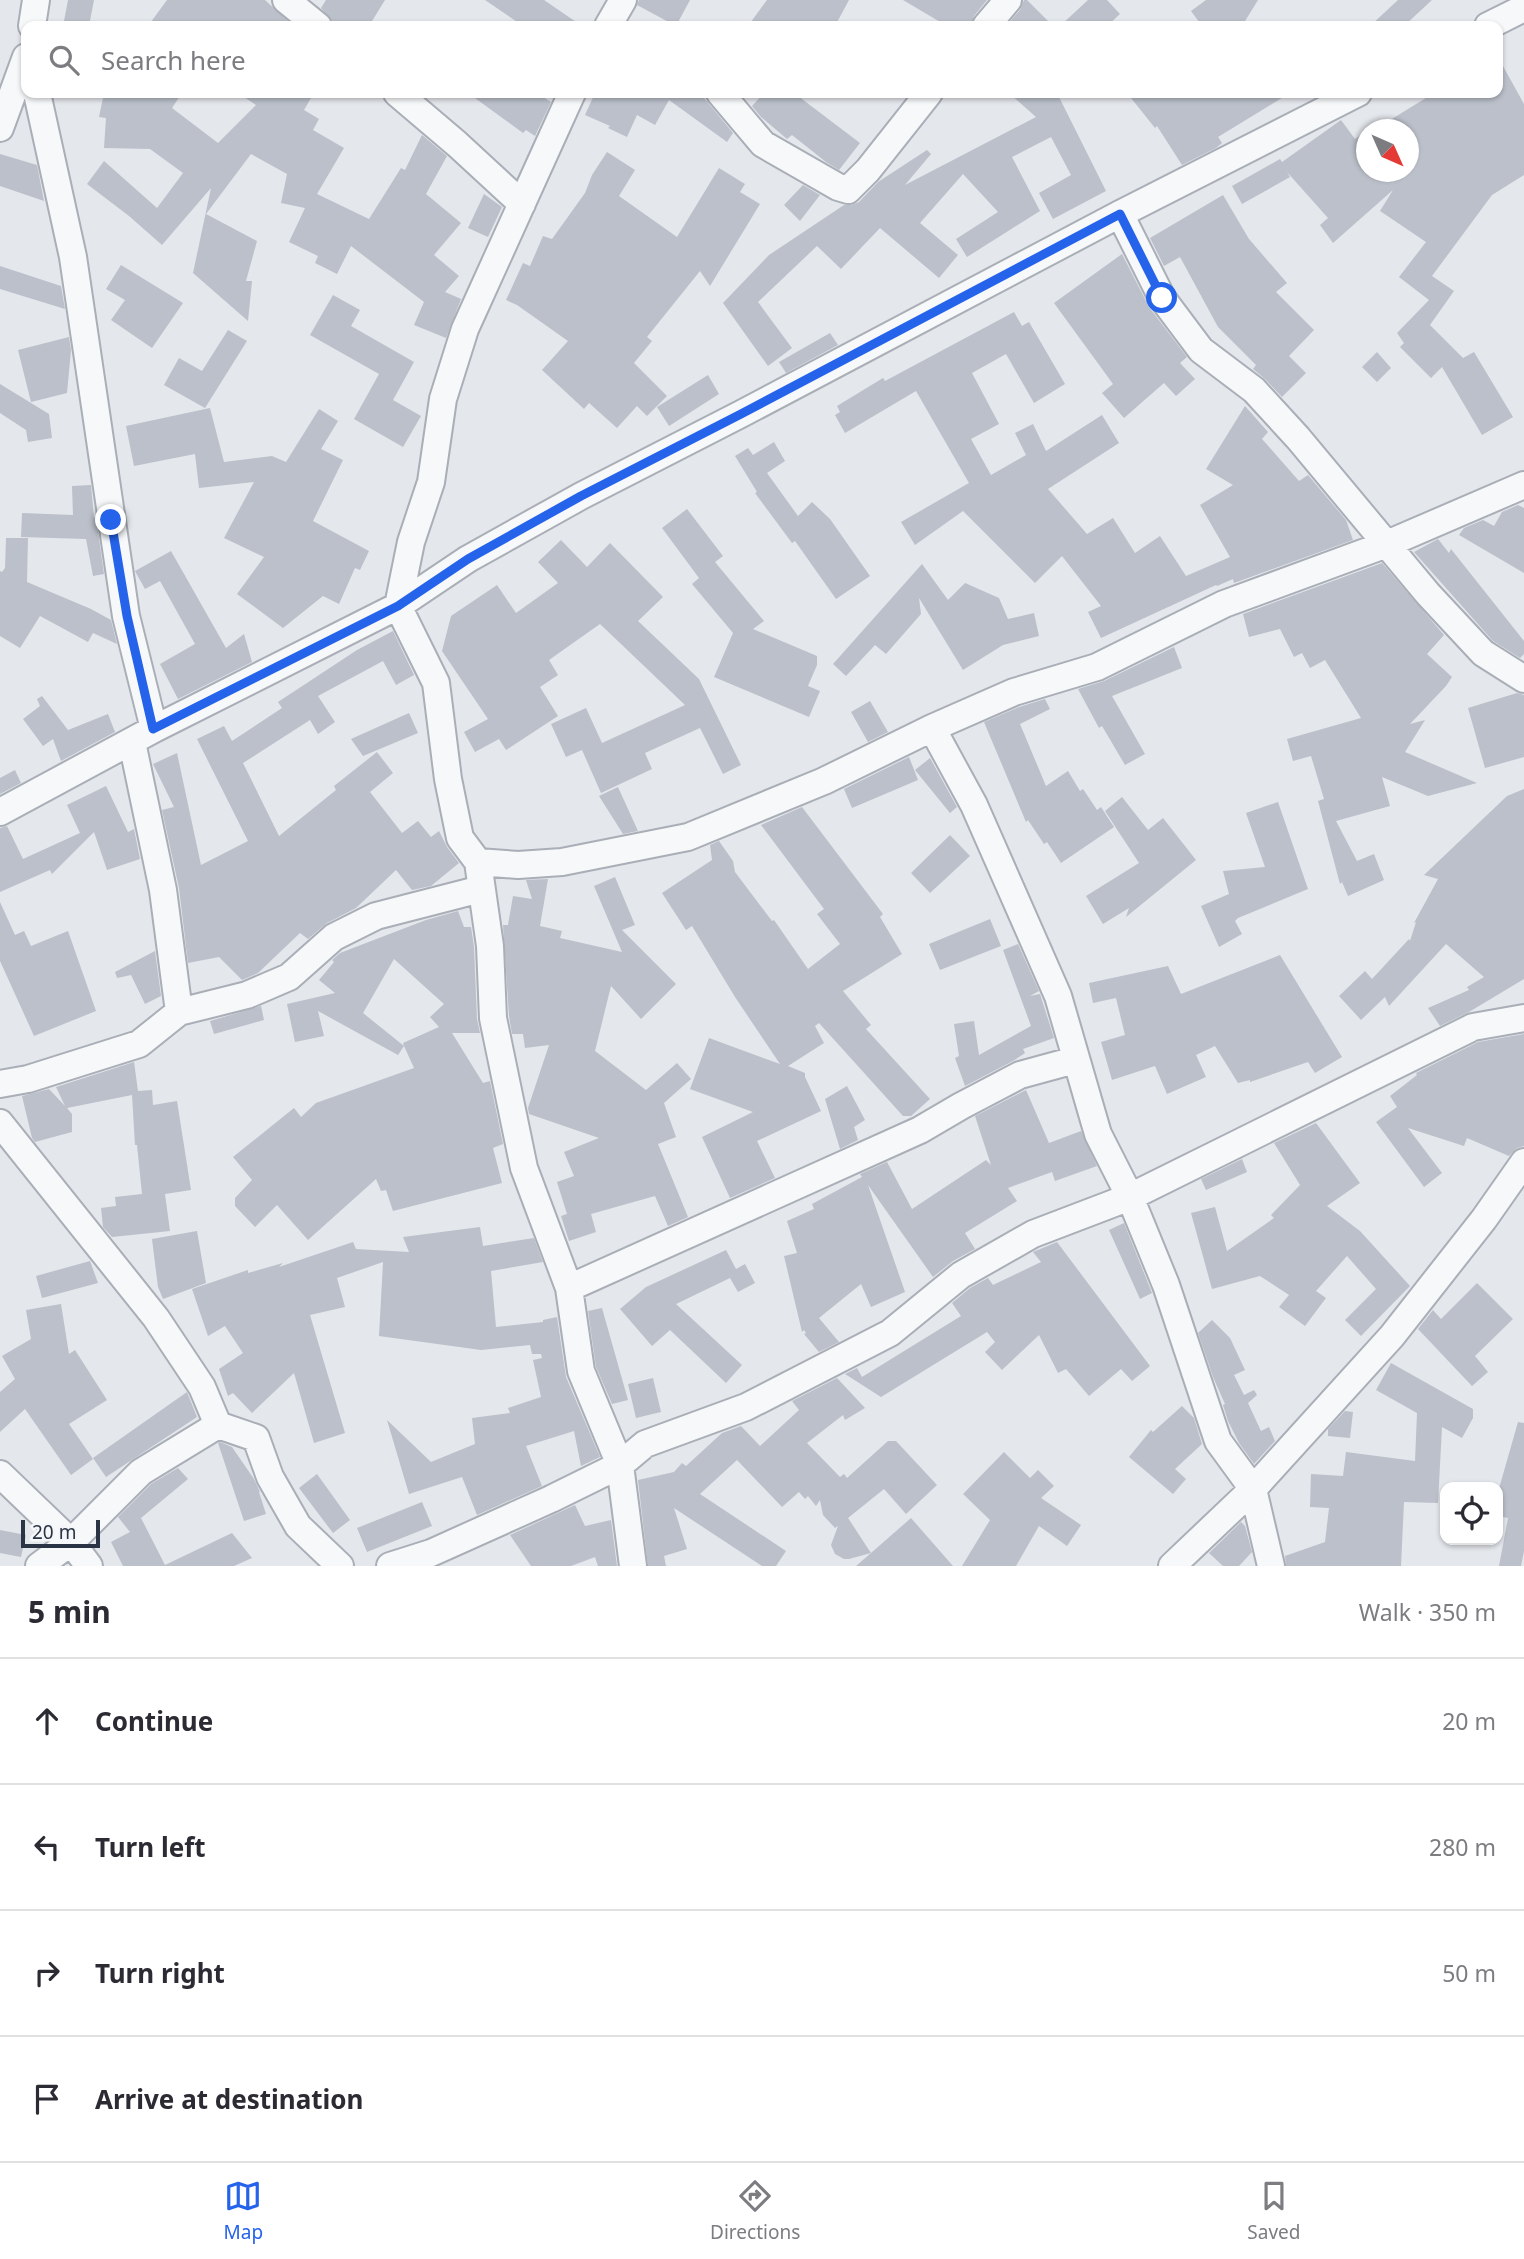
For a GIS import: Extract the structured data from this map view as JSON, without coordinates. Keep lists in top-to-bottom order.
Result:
{
  "scale_bar": "20 m",
  "north": "bottom right",
  "page": {
    "search": "Search here",
    "scale": "20 m",
    "heading": ["5 min", "Walk · 350 m"],
    "list": [
      ["Continue", "20 m"],
      ["Turn left", "280 m"],
      ["Turn right", "50 m"],
      "Arrive at destination"
    ],
    "nav": ["Map", "Directions", "Saved"]
  }
}
